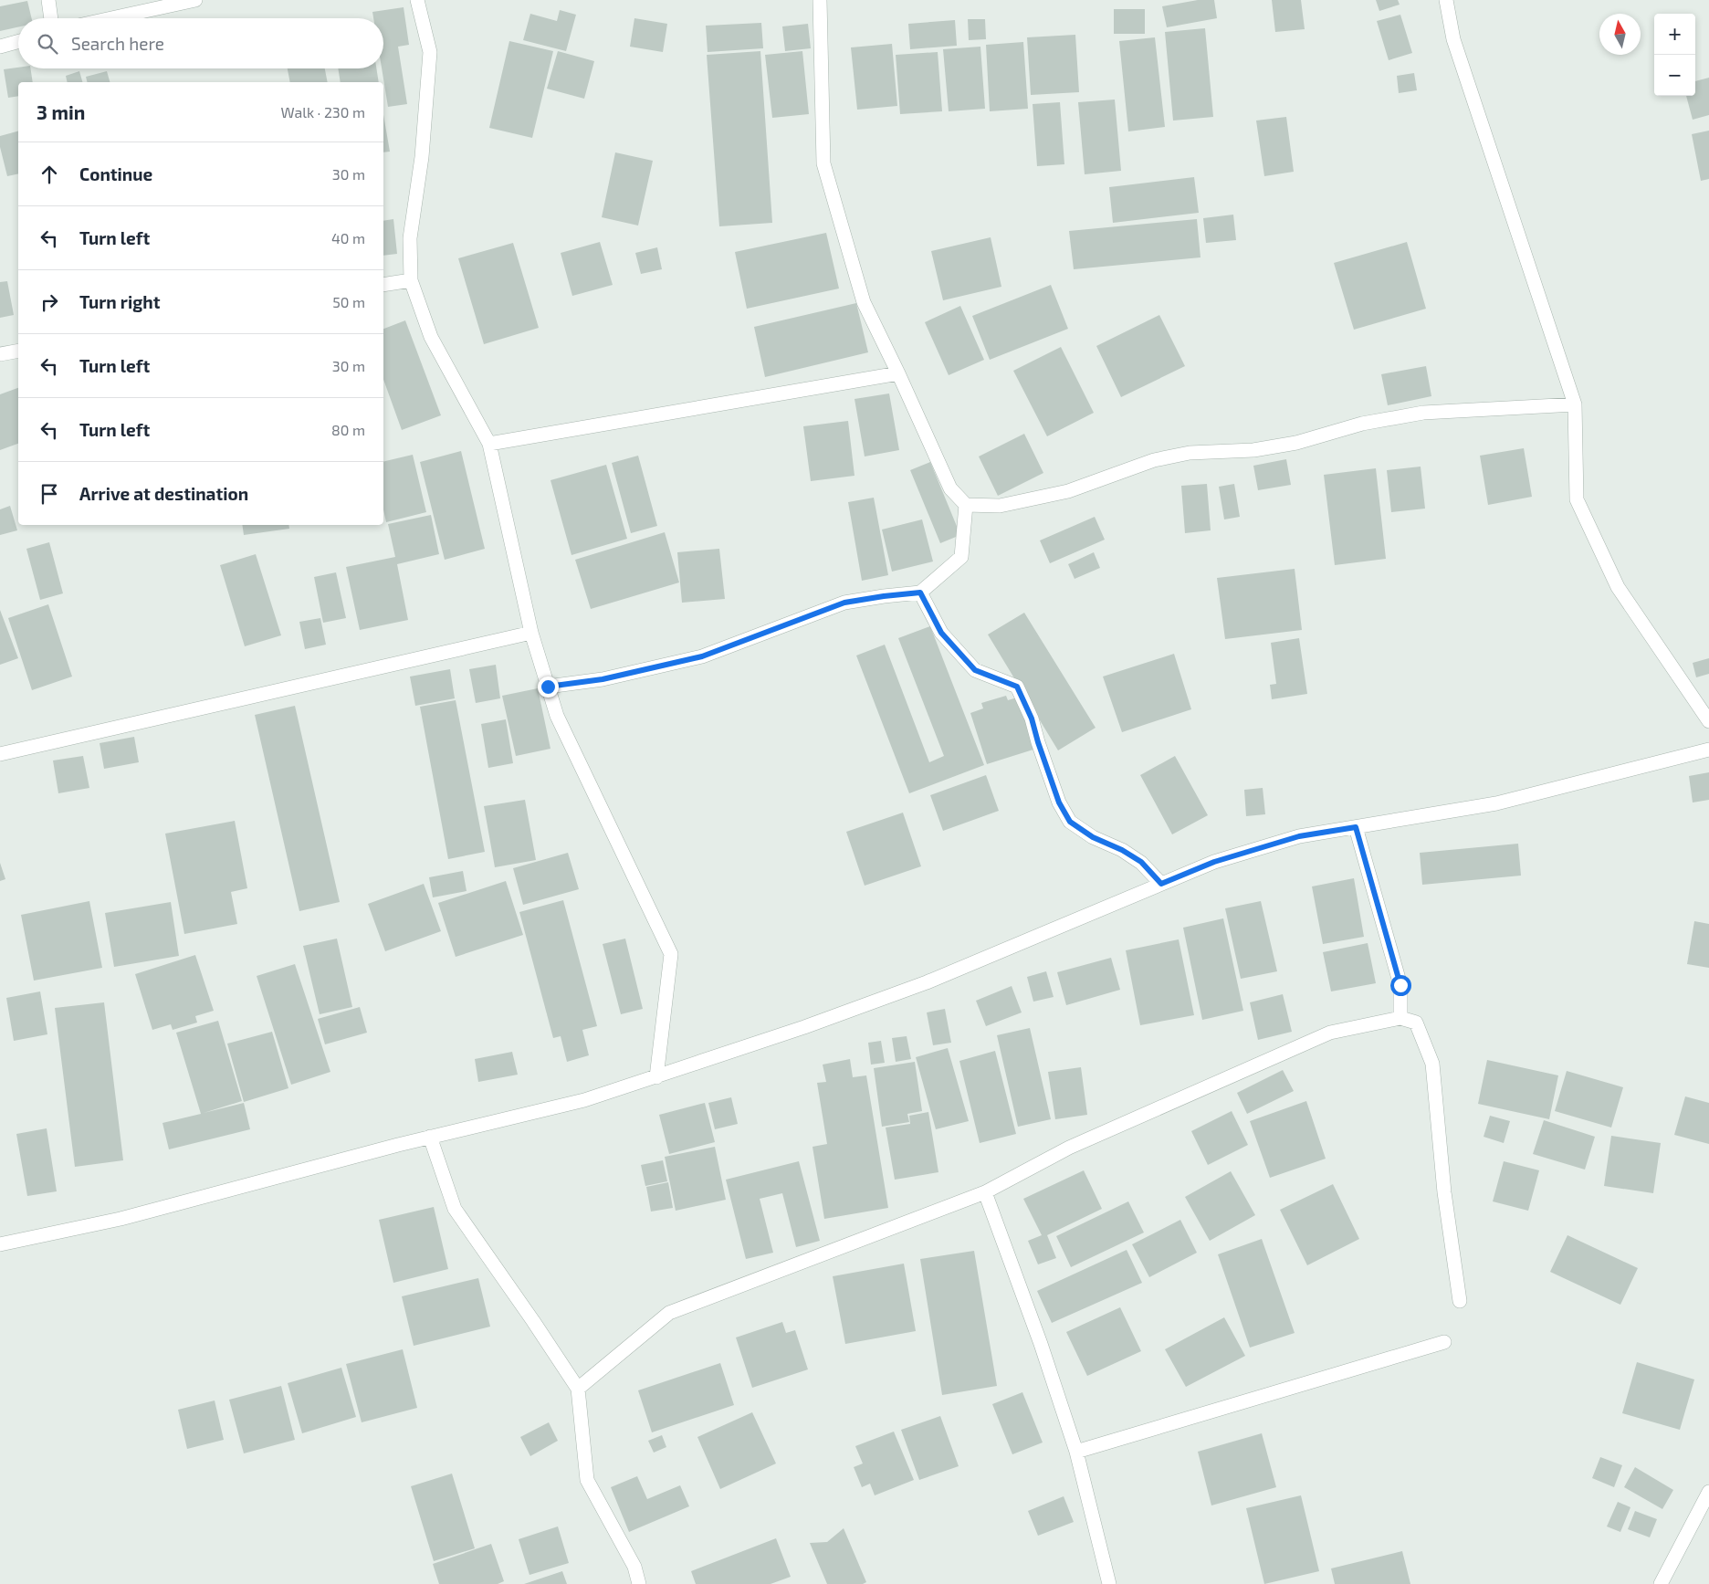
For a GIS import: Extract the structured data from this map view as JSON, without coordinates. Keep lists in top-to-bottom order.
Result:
{
  "north": "top",
  "page": {
    "map_buttons": ["+", "−"],
    "search": "Search here",
    "heading": ["3 min", "Walk · 230 m"],
    "list": [
      ["Continue", "30 m"],
      ["Turn left", "40 m"],
      ["Turn right", "50 m"],
      ["Turn left", "30 m"],
      ["Turn left", "80 m"],
      "Arrive at destination"
    ]
  }
}
